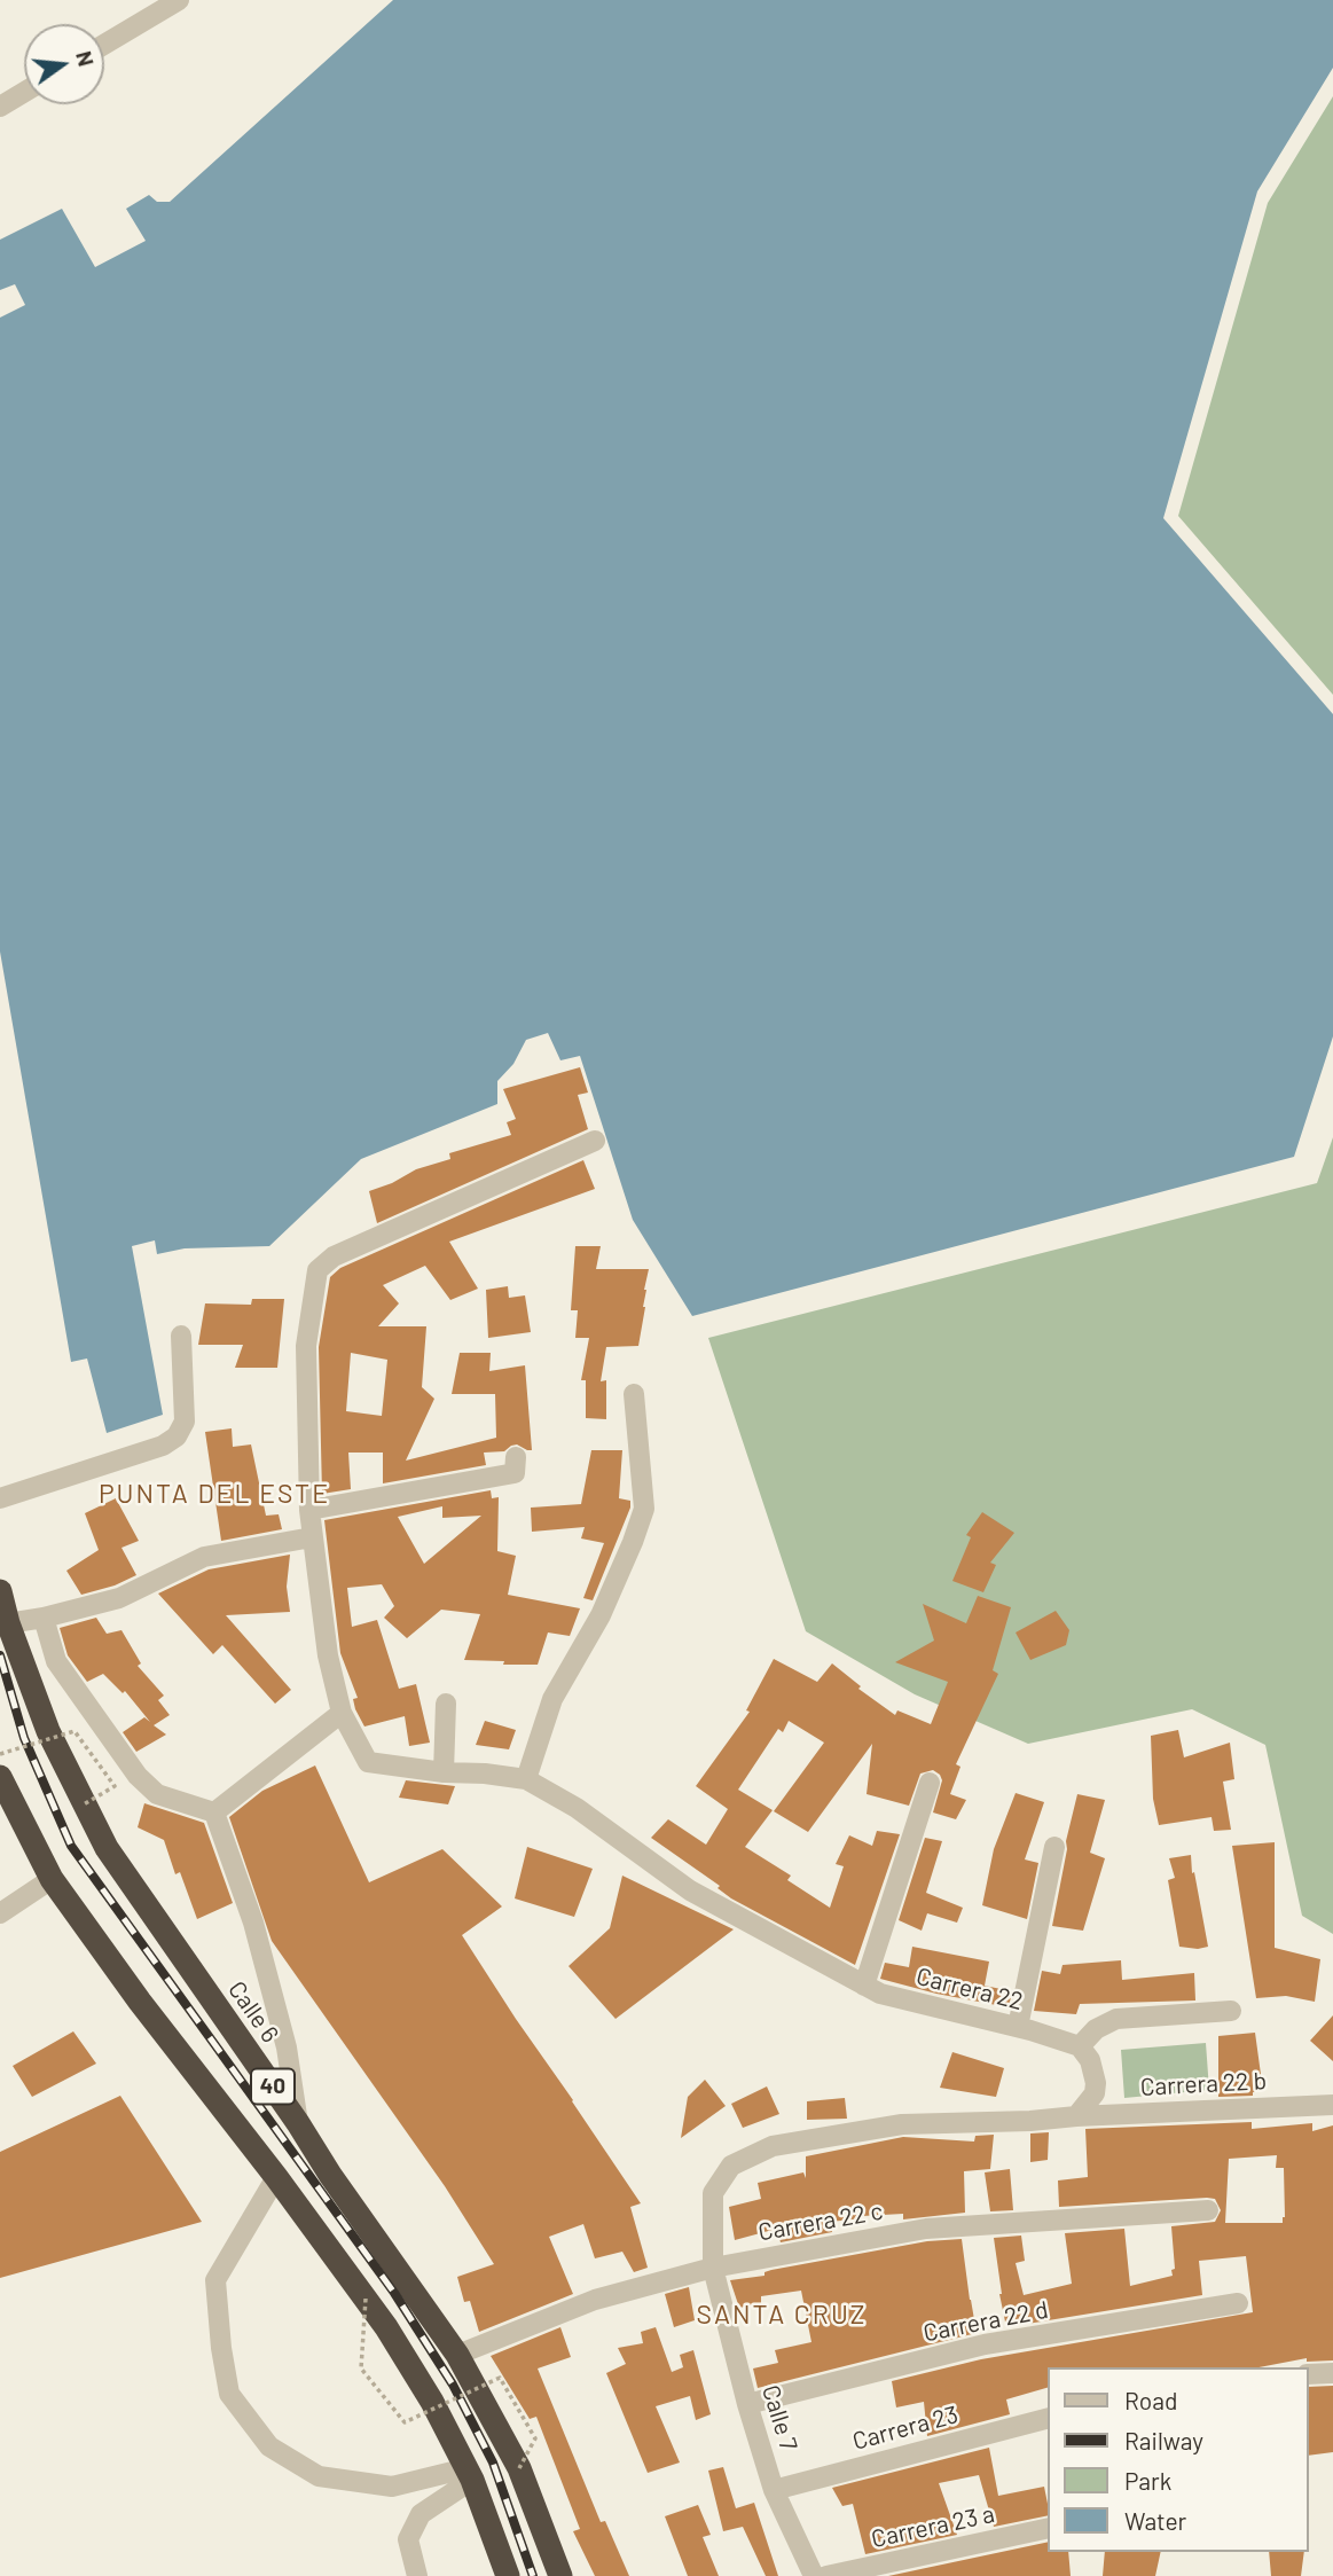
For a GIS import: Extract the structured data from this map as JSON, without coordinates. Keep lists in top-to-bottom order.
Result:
{
  "streets": {
    "highway": ["Calle 6", "40"],
    "street": [
      "Carrera 22",
      "Carrera 22 b",
      "Carrera 22 c",
      "Carrera 22 d",
      "Calle 7",
      "Carrera 23",
      "Carrera 23 a"
    ]
  },
  "crossings": [
    ["Calle 6", "Carrera 22 c"],
    ["Carrera 22 c", "Calle 7"],
    ["Carrera 22 d", "Calle 7"],
    ["Calle 7", "Carrera 23"]
  ],
  "districts": ["PUNTA DEL ESTE", "SANTA CRUZ"],
  "legend": [
    "Road",
    "Railway",
    "Park",
    "Water"
  ],
  "north": "right"
}
